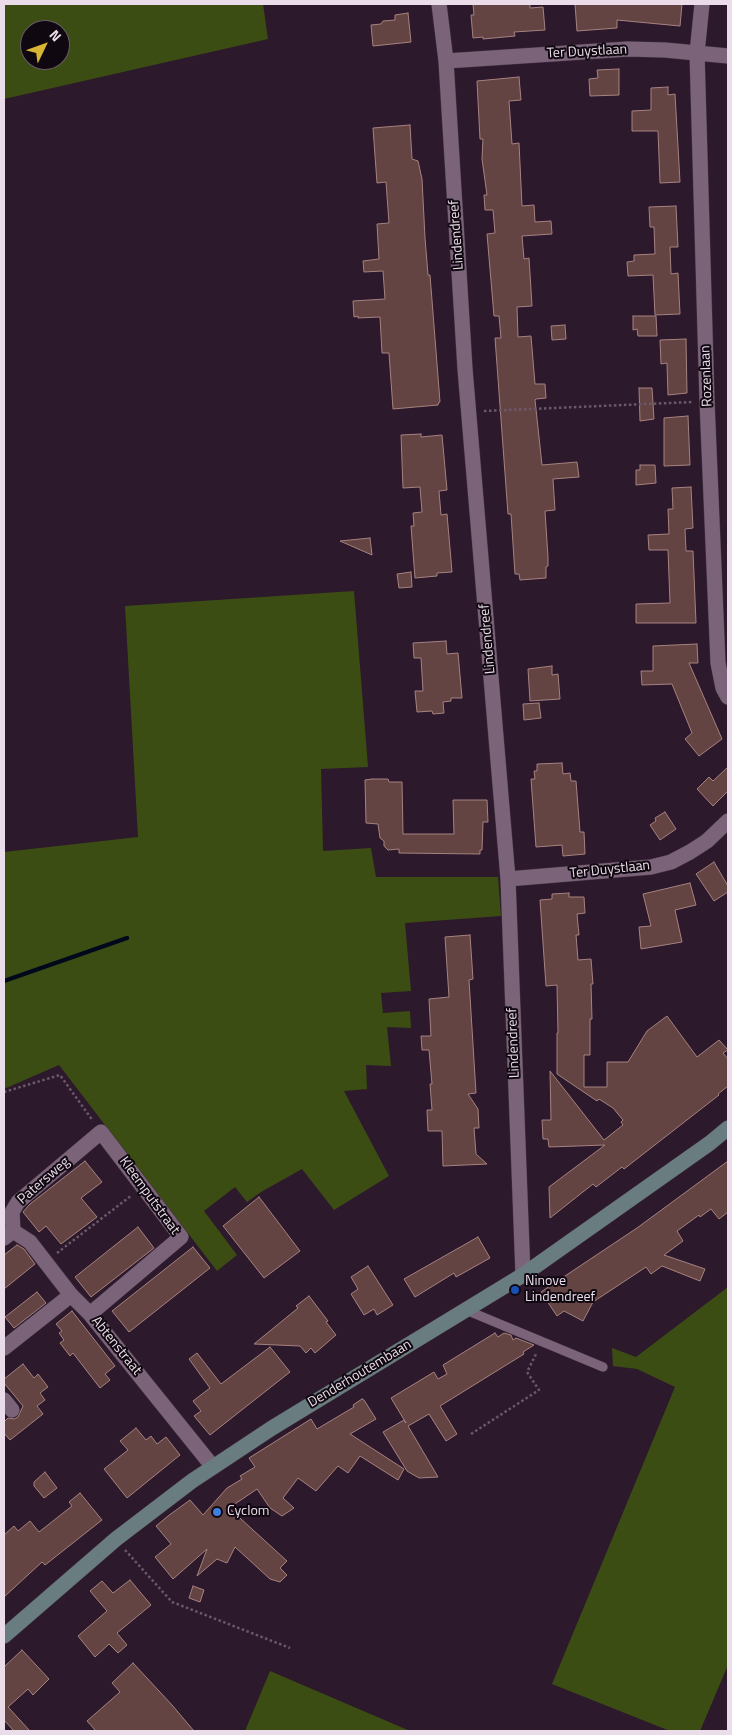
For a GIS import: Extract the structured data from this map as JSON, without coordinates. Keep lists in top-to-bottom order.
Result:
{
  "streets": {
    "street": [
      "Ter Duystlaan",
      "Lindendreef",
      "Rozenlaan",
      "Patersweg",
      "Kleemputstraat",
      "Abtenstraat",
      "Denderhoutembaan"
    ]
  },
  "crossings": [
    ["Ter Duystlaan", "Lindendreef"],
    ["Ter Duystlaan", "Rozenlaan"],
    ["Lindendreef", "Denderhoutembaan"],
    ["Patersweg", "Kleemputstraat"],
    ["Patersweg", "Abtenstraat"],
    ["Kleemputstraat", "Abtenstraat"],
    ["Abtenstraat", "Denderhoutembaan"]
  ],
  "places": ["Ninove Lindendreef", "Cyclom"],
  "north": "top right"
}
